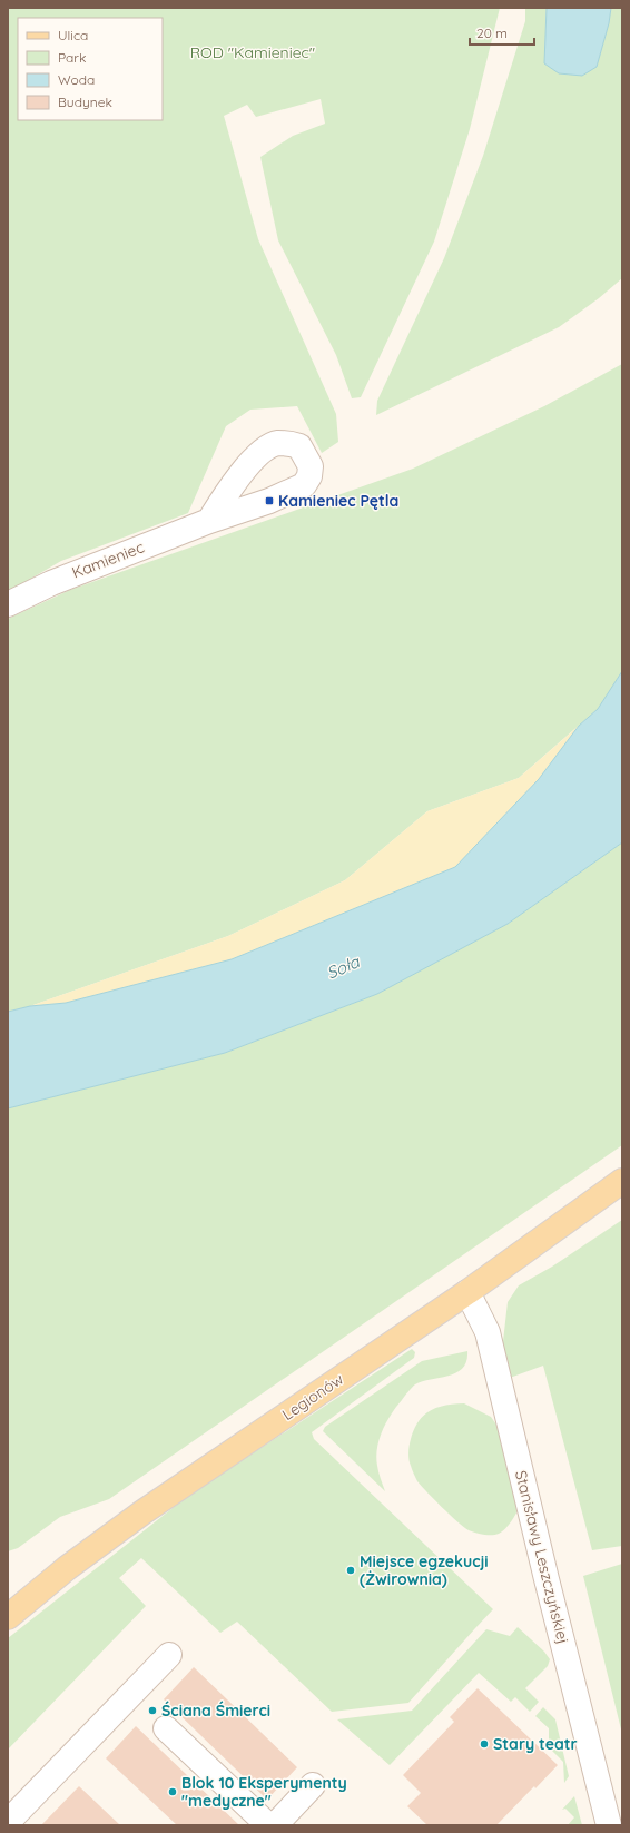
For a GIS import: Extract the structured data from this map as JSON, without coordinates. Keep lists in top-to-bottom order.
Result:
{
  "streets": {
    "main road": ["Legionów"],
    "street": ["Kamieniec", "Stanisławy Leszczyńskiej"]
  },
  "crossings": [
    ["Legionów", "Stanisławy Leszczyńskiej"]
  ],
  "water": ["Soła"],
  "parks": ["ROD \"Kamieniec\""],
  "places": {
    "transit": ["Kamieniec Pętla"],
    "other": [
      "Miejsce egzekucji (Żwirownia)",
      "Ściana Śmierci",
      "Stary teatr",
      "Blok 10 Eksperymenty \"medyczne\""
    ]
  },
  "legend": [
    "Ulica",
    "Park",
    "Woda",
    "Budynek"
  ],
  "scale_bar": "20 m"
}
